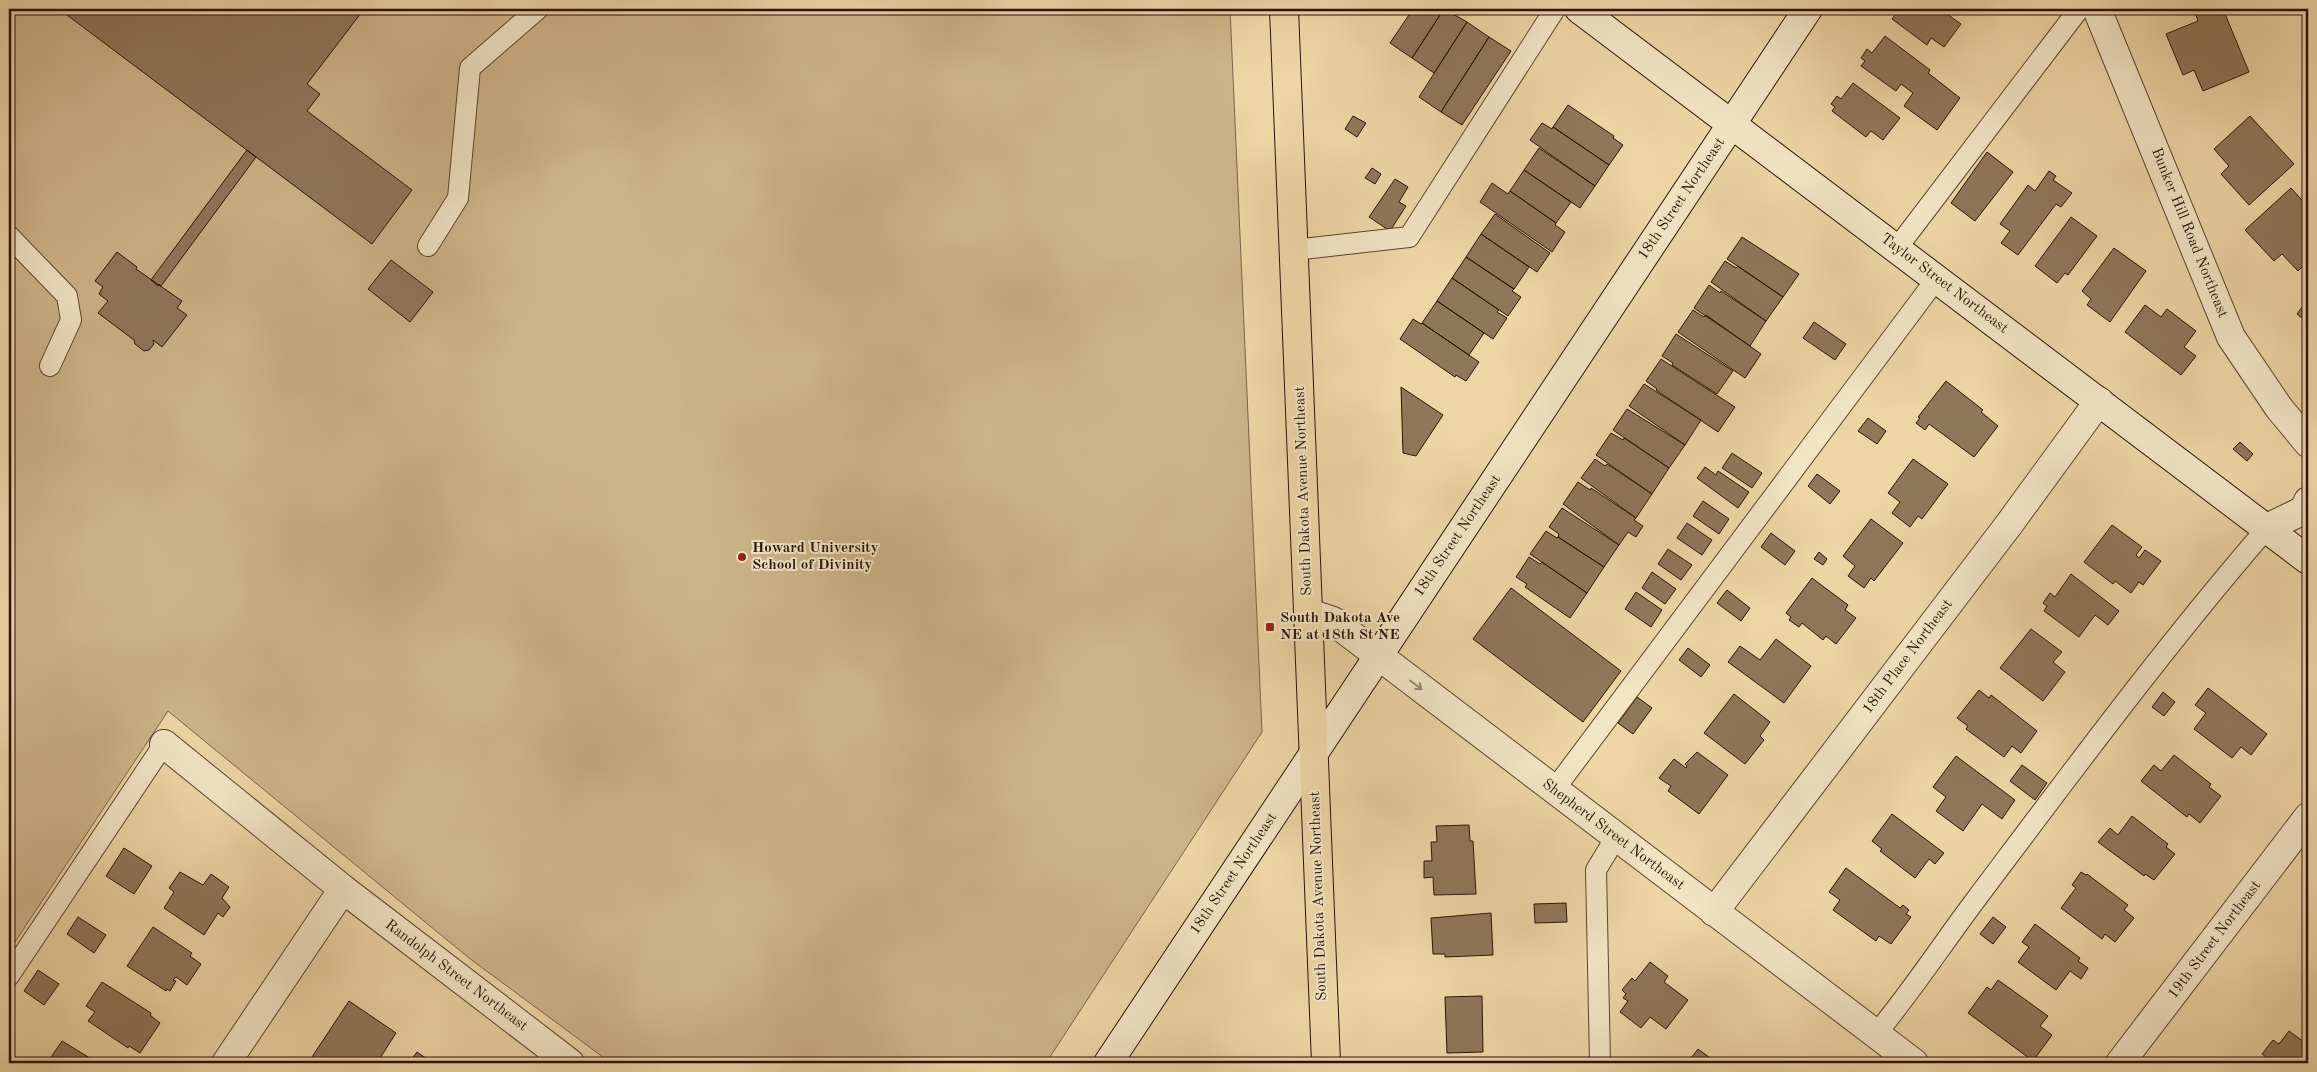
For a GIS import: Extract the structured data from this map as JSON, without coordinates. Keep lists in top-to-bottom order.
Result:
{
  "streets": {
    "main road": ["South Dakota Avenue Northeast"],
    "street": [
      "18th Street Northeast",
      "Bunker Hill Road Northeast",
      "Taylor Street Northeast",
      "18th Place Northeast",
      "Shepherd Street Northeast",
      "19th Street Northeast",
      "Randolph Street Northeast"
    ]
  },
  "crossings": [
    ["18th Street Northeast", "Taylor Street Northeast"],
    ["18th Street Northeast", "South Dakota Avenue Northeast"],
    ["18th Street Northeast", "Shepherd Street Northeast"],
    ["Taylor Street Northeast", "18th Place Northeast"],
    ["South Dakota Avenue Northeast", "Shepherd Street Northeast"],
    ["18th Place Northeast", "Shepherd Street Northeast"]
  ],
  "places": {
    "other": ["Howard University School of Divinity"],
    "transit": ["South Dakota Ave NE at 18th St NE"]
  }
}
